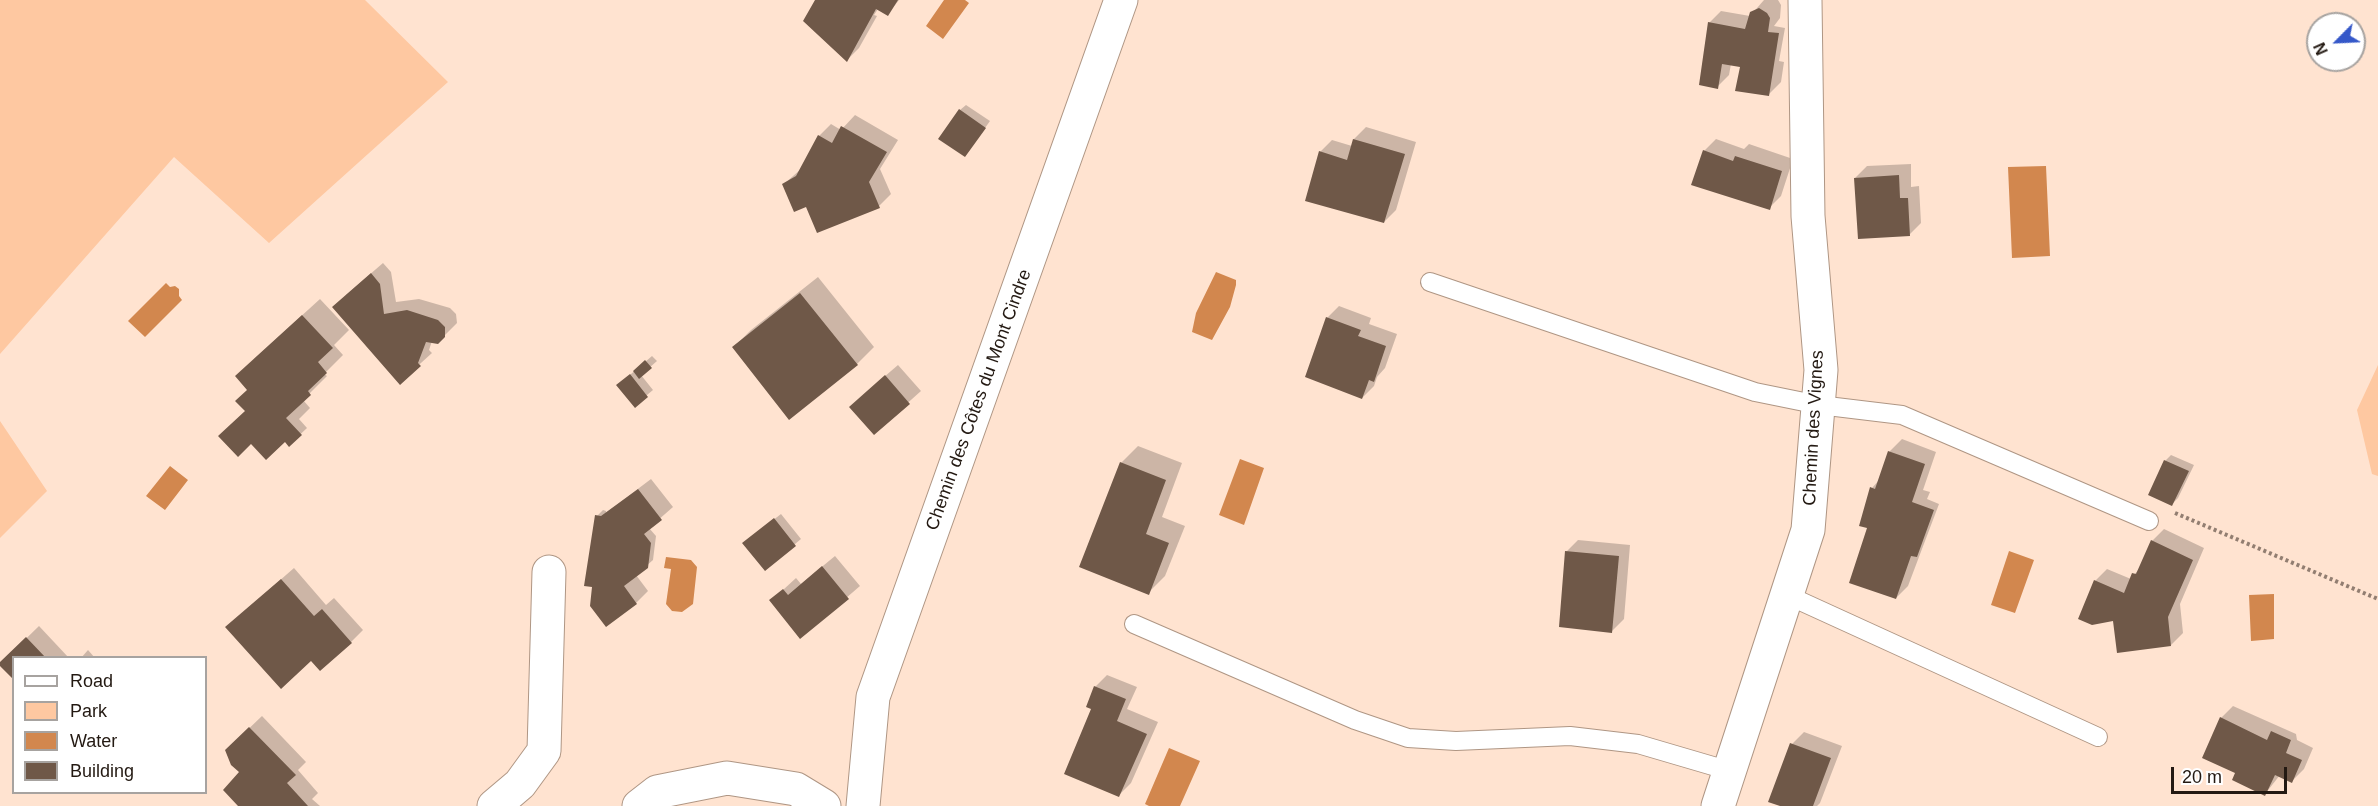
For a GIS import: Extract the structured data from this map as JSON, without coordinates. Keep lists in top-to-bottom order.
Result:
{
  "streets": {
    "street": ["Chemin des Côtes du Mont Cindre", "Chemin des Vignes"]
  },
  "legend": [
    "Road",
    "Park",
    "Water",
    "Building"
  ],
  "scale_bar": "20 m",
  "north": "bottom left"
}
